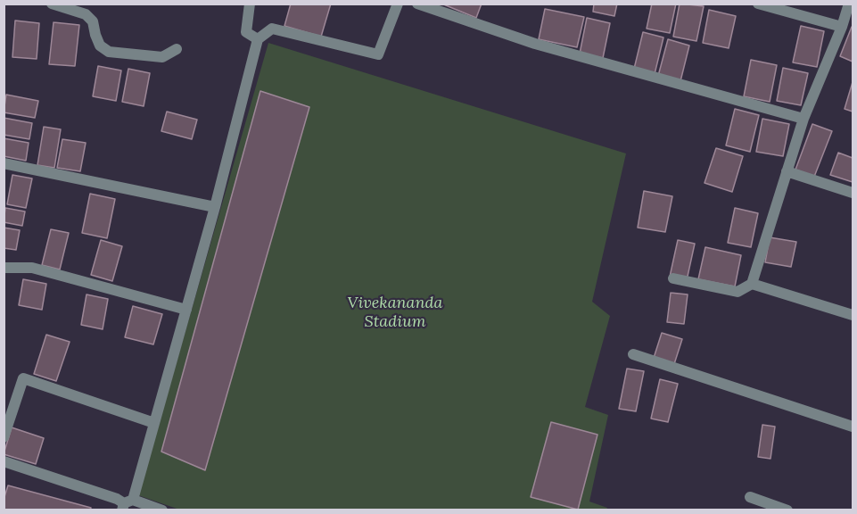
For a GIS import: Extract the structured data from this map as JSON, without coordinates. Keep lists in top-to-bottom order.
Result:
{
  "parks": ["Vivekananda Stadium"]
}
